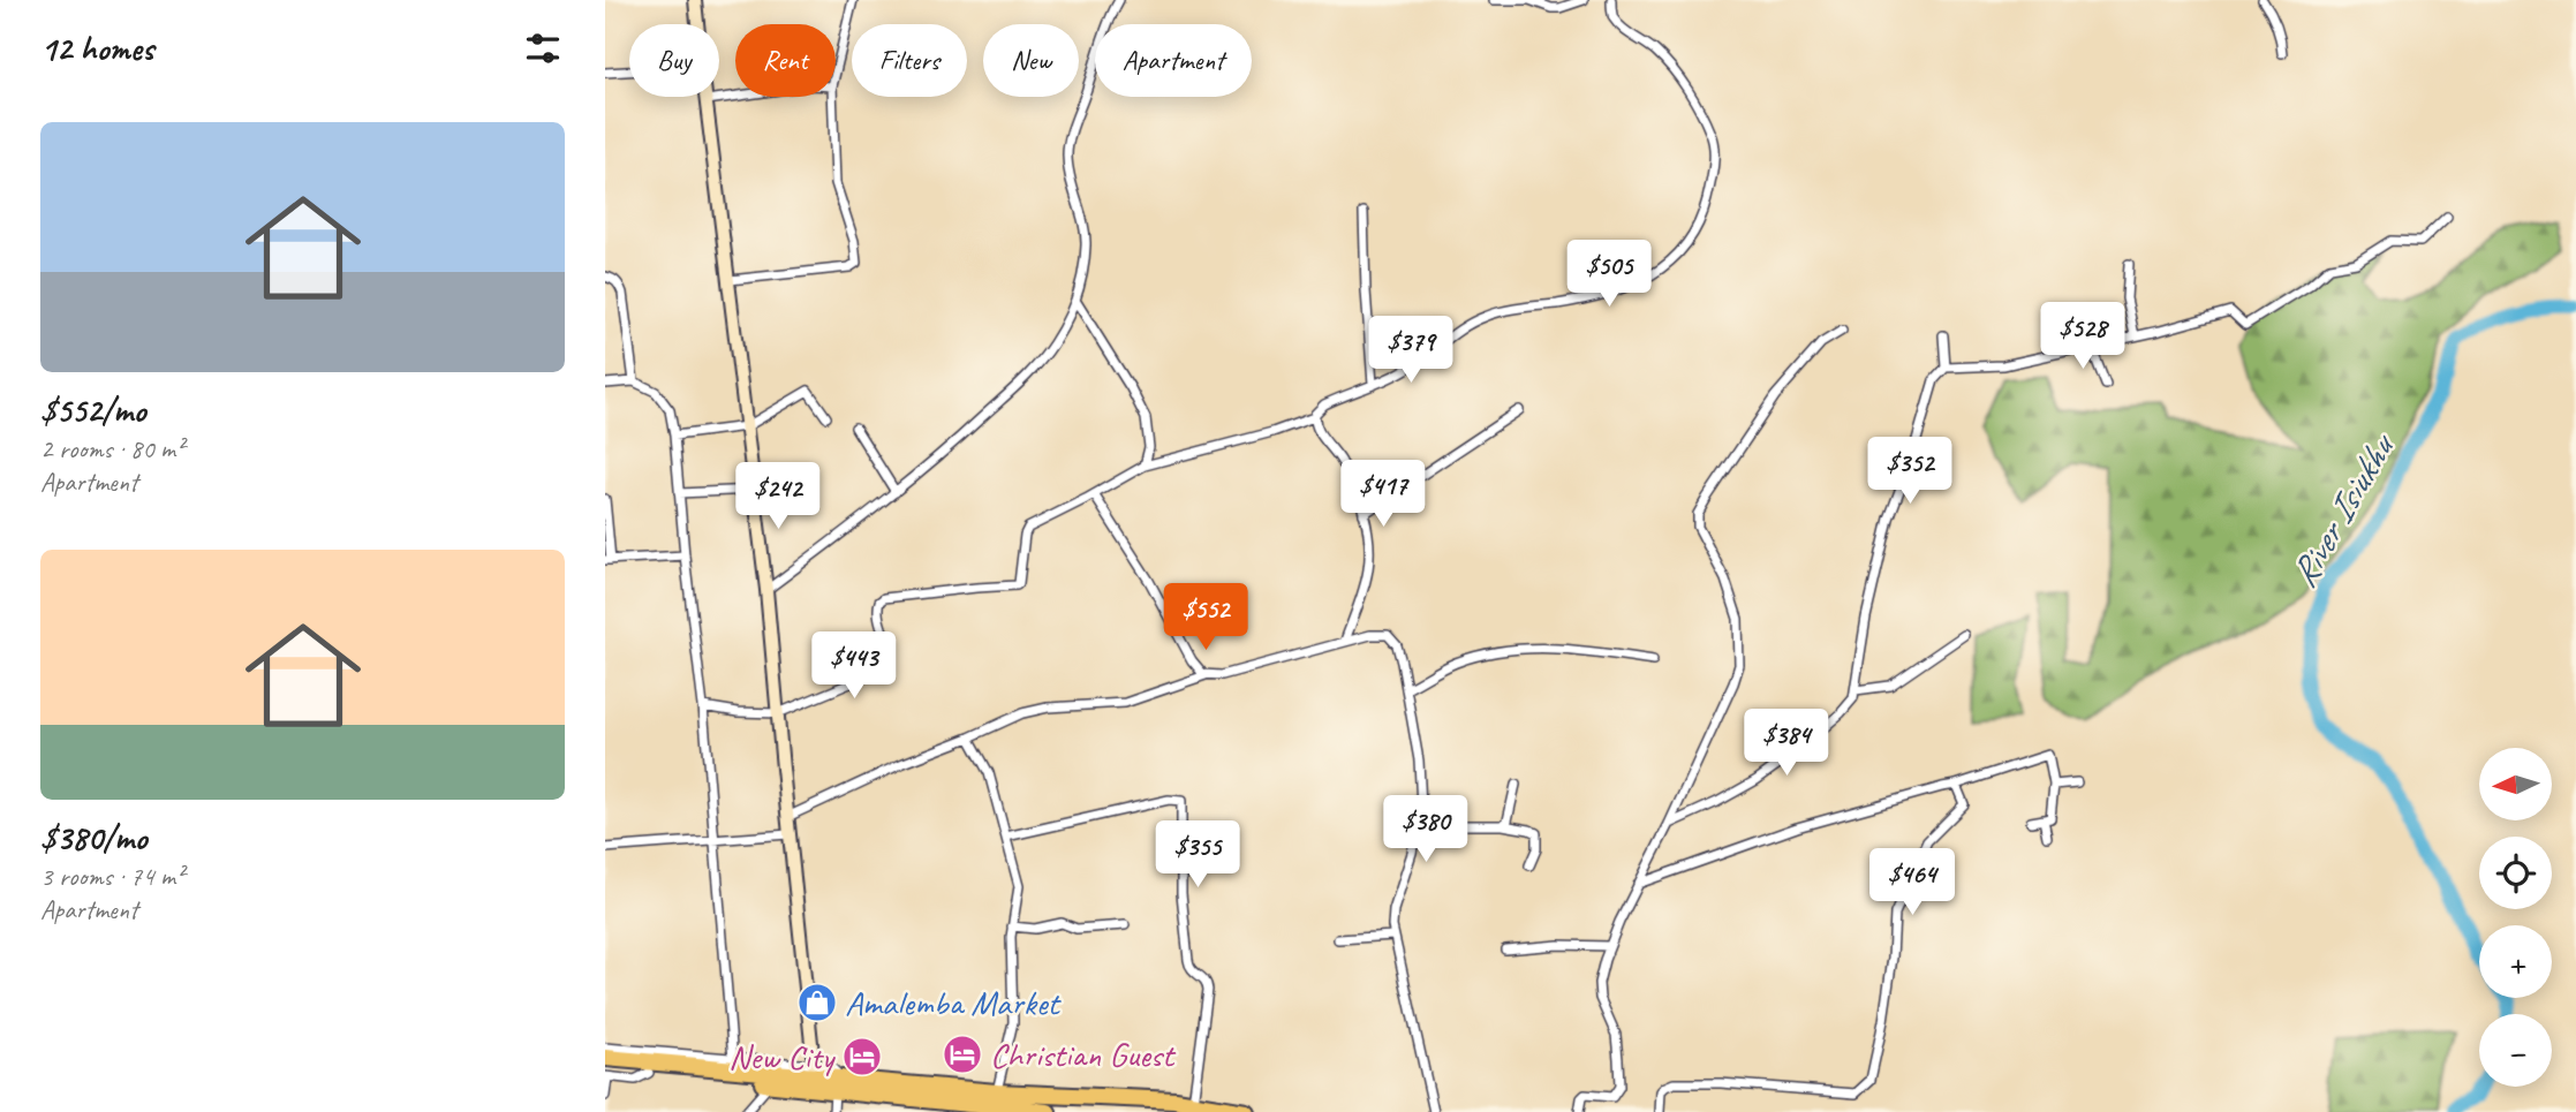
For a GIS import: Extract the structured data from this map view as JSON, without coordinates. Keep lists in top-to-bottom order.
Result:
{
  "water": ["River Isiukhu"],
  "places": {
    "shop": ["Amalemba Market"],
    "hotel": ["Christian Guest", "New City"]
  },
  "north": "left",
  "page": {
    "heading": "12 homes",
    "chip": [
      "Buy",
      "Rent",
      "Filters",
      "New",
      "Apartment"
    ],
    "list": [
      {
        "name": "$552/mo",
        "note": "2 rooms · 80 m² · Apartment"
      },
      {
        "name": "$380/mo",
        "note": "3 rooms · 74 m² · Apartment"
      }
    ],
    "price": [
      "$505",
      "$528",
      "$379",
      "$352",
      "$417",
      "$242",
      "$552",
      "$443",
      "$384",
      "$380",
      "$355",
      "$464"
    ],
    "map_buttons": ["+", "−"]
  }
}
